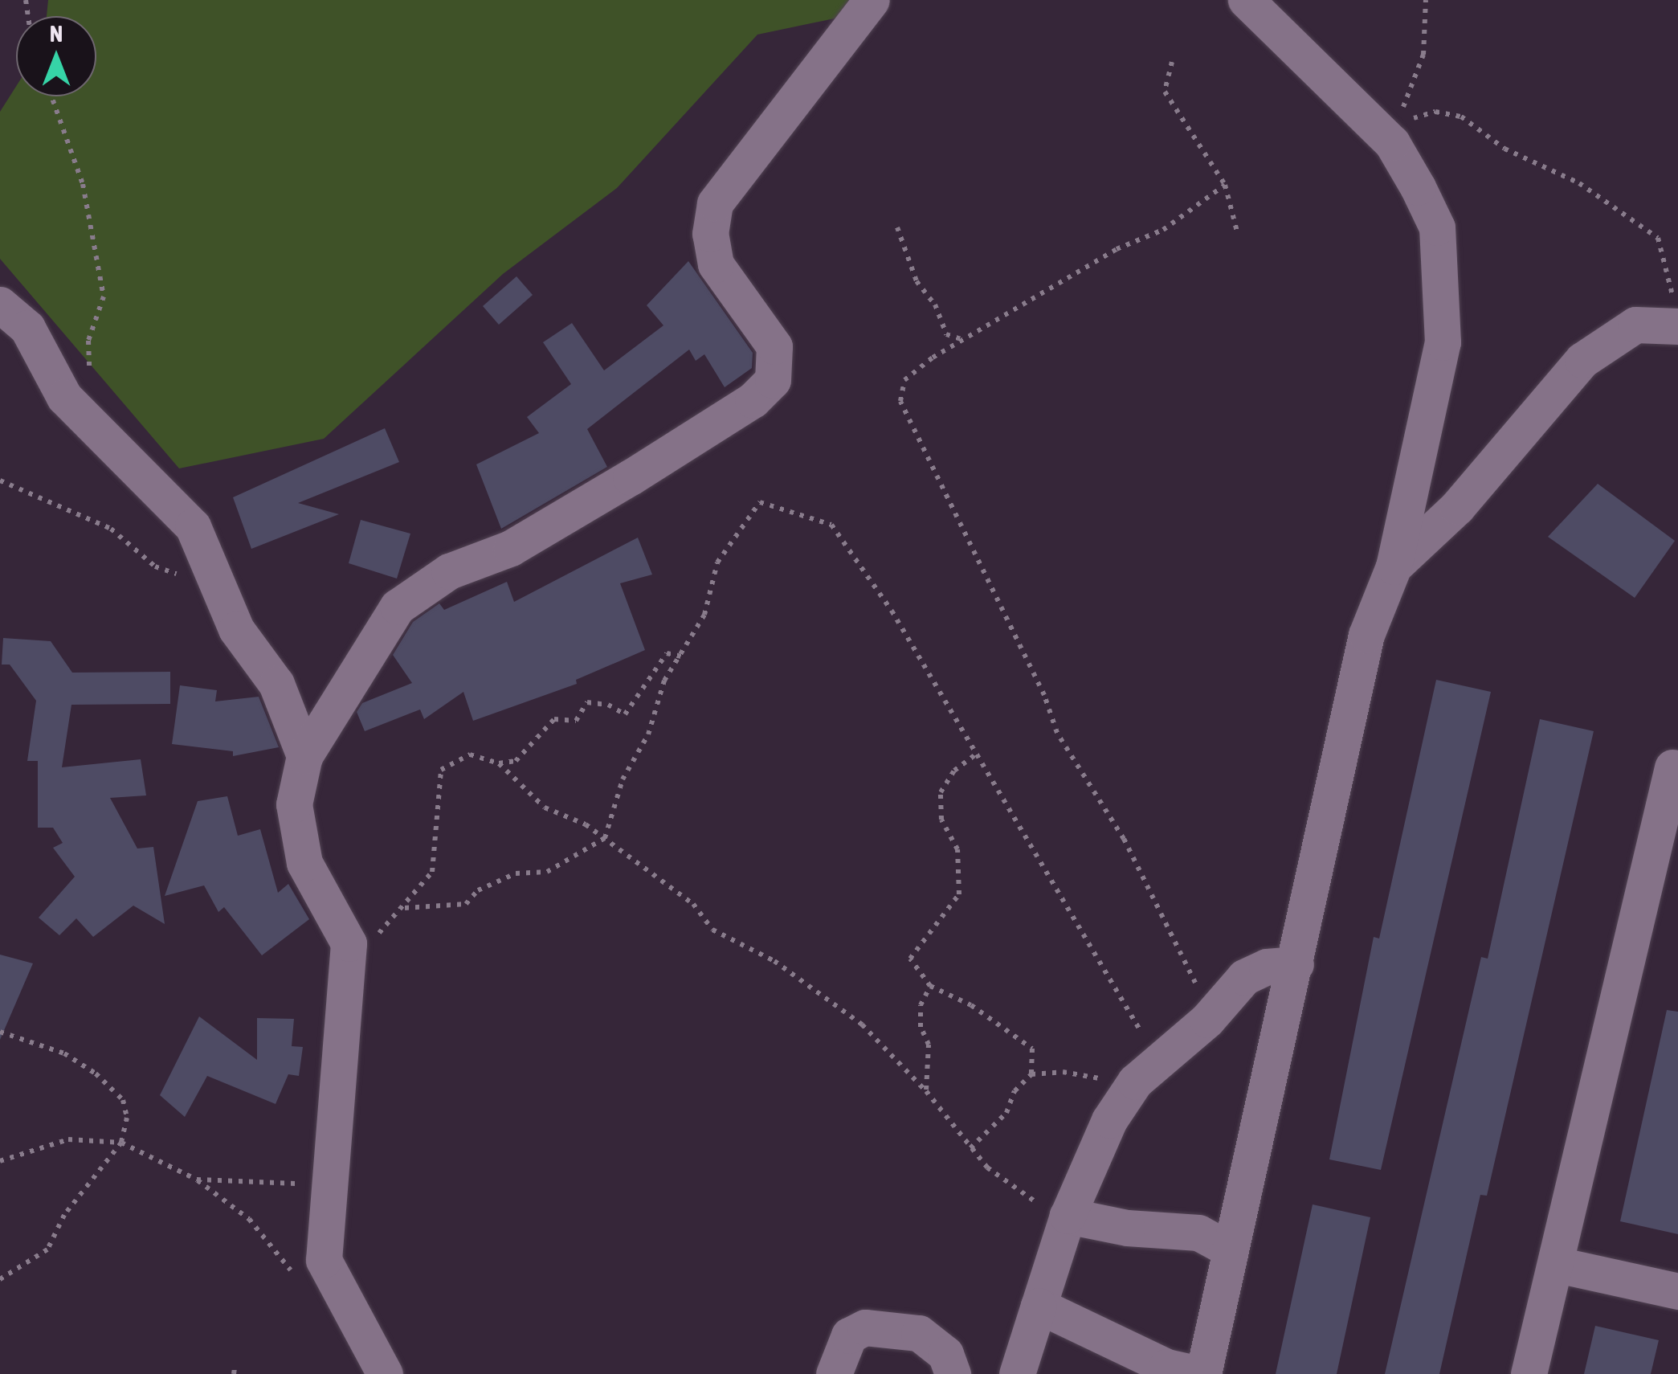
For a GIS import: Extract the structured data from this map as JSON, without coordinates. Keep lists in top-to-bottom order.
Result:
{
  "north": "top"
}
